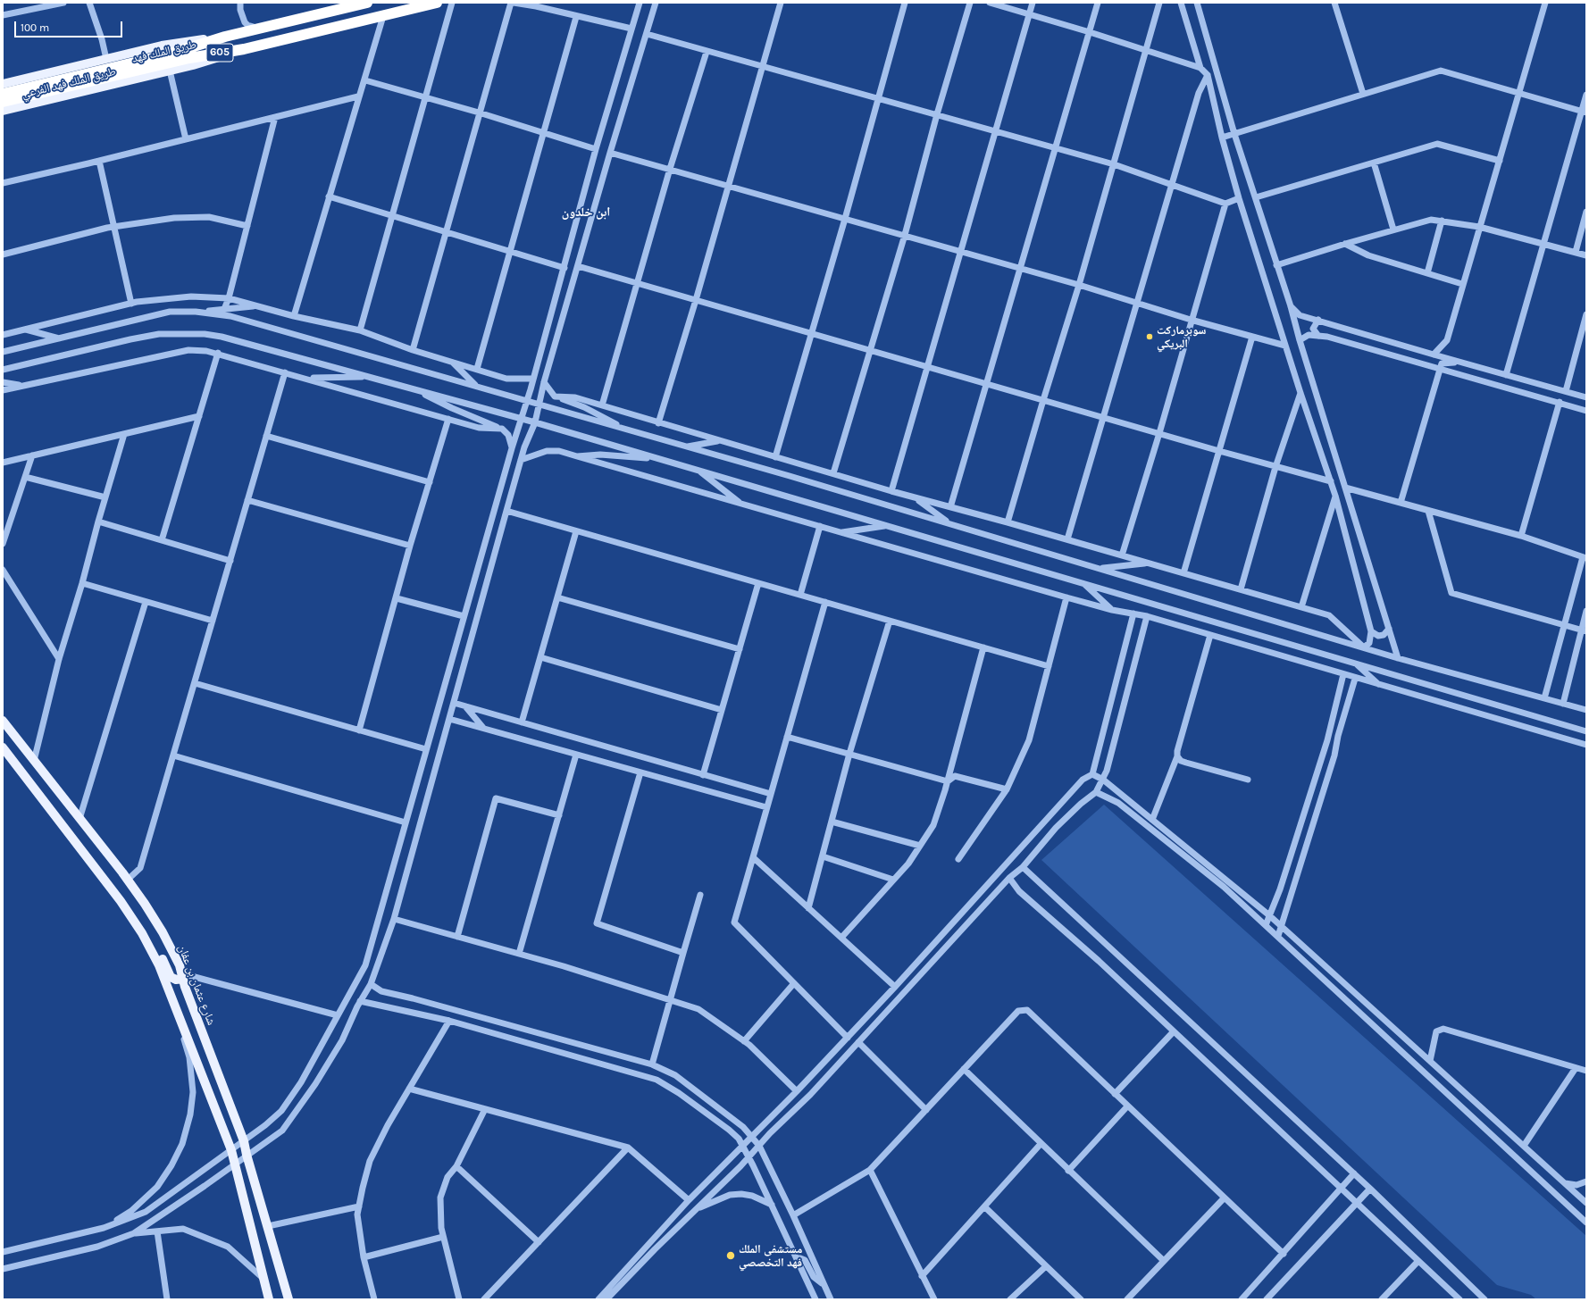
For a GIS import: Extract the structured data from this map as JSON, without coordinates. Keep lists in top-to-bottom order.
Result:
{
  "streets": {
    "highway": ["طريق الملك فهد", "605"],
    "main road": ["طريق الملك فهد الفرعي", "شارع عثمان بن عفان"]
  },
  "crossings": [
    ["طريق الملك فهد", "طريق الملك فهد الفرعي"]
  ],
  "districts": ["ابن خلدون"],
  "places": ["سوبرماركت البريكي", "مستشفى الملك فهد التخصصي"],
  "scale_bar": "100 m"
}
